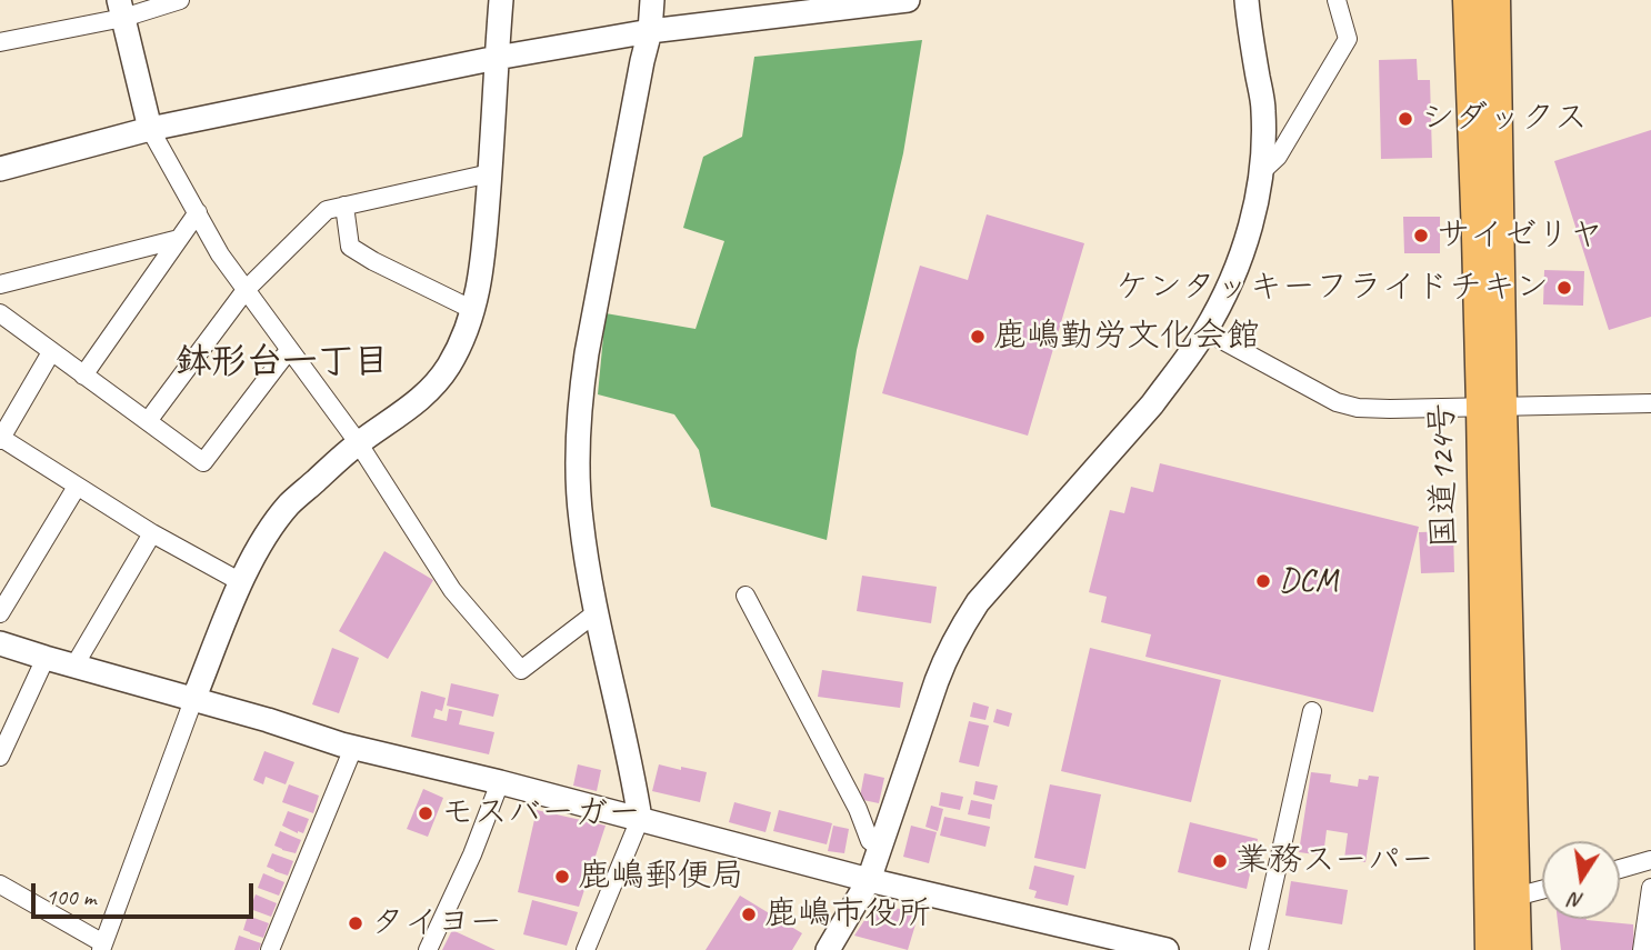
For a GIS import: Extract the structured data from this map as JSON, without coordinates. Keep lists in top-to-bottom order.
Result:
{
  "streets": {
    "highway": ["国道124号"]
  },
  "districts": ["鉢形台一丁目"],
  "places": [
    "シダックス",
    "サイゼリヤ",
    "ケンタッキーフライドチキン",
    "鹿嶋勤労文化会館",
    "DCM",
    "モスバーガー",
    "業務スーパー",
    "鹿嶋郵便局",
    "鹿嶋市役所",
    "タイヨー"
  ],
  "scale_bar": "100 m",
  "north": "bottom"
}
